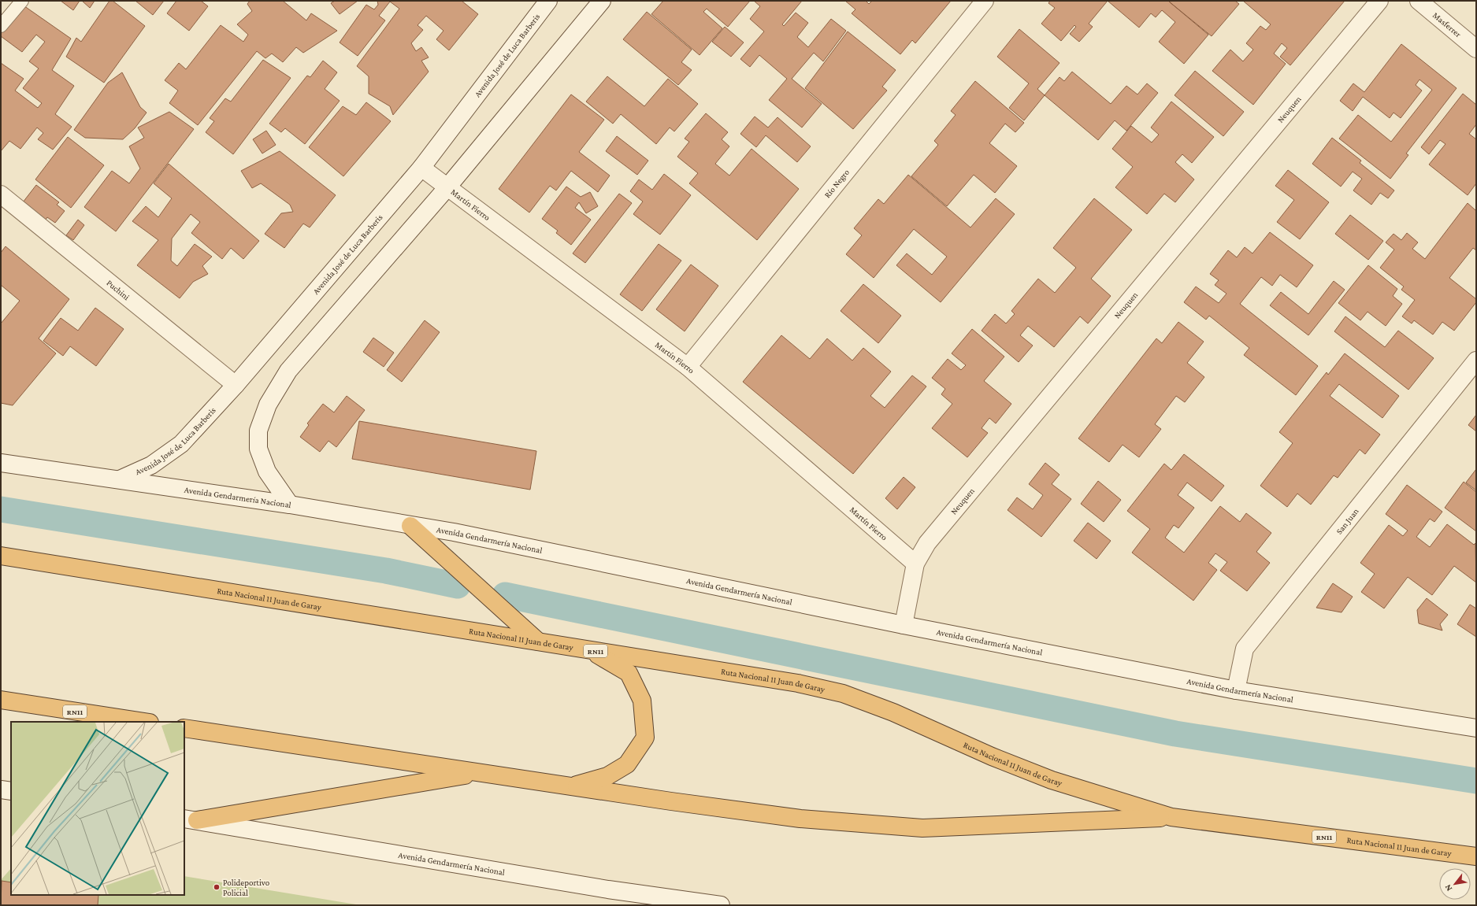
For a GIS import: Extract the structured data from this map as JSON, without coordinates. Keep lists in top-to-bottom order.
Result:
{
  "streets": {
    "highway": ["Ruta Nacional 11 Juan de Garay", "RN11"],
    "main road": [
      "Masferrer",
      "Avenida José de Luca Barberis",
      "Neuquen",
      "Río Negro",
      "Martín Fierro",
      "Puchini",
      "Avenida Gendarmería Nacional",
      "San Juan"
    ]
  },
  "crossings": [
    ["Avenida José de Luca Barberis", "Martín Fierro"],
    ["Avenida José de Luca Barberis", "Puchini"],
    ["Avenida José de Luca Barberis", "Avenida Gendarmería Nacional"],
    ["Neuquen", "Martín Fierro"],
    ["Neuquen", "Avenida Gendarmería Nacional"],
    ["Río Negro", "Martín Fierro"],
    ["Avenida Gendarmería Nacional", "San Juan"]
  ],
  "places": ["Polideportivo Policial"],
  "north": "bottom left"
}
